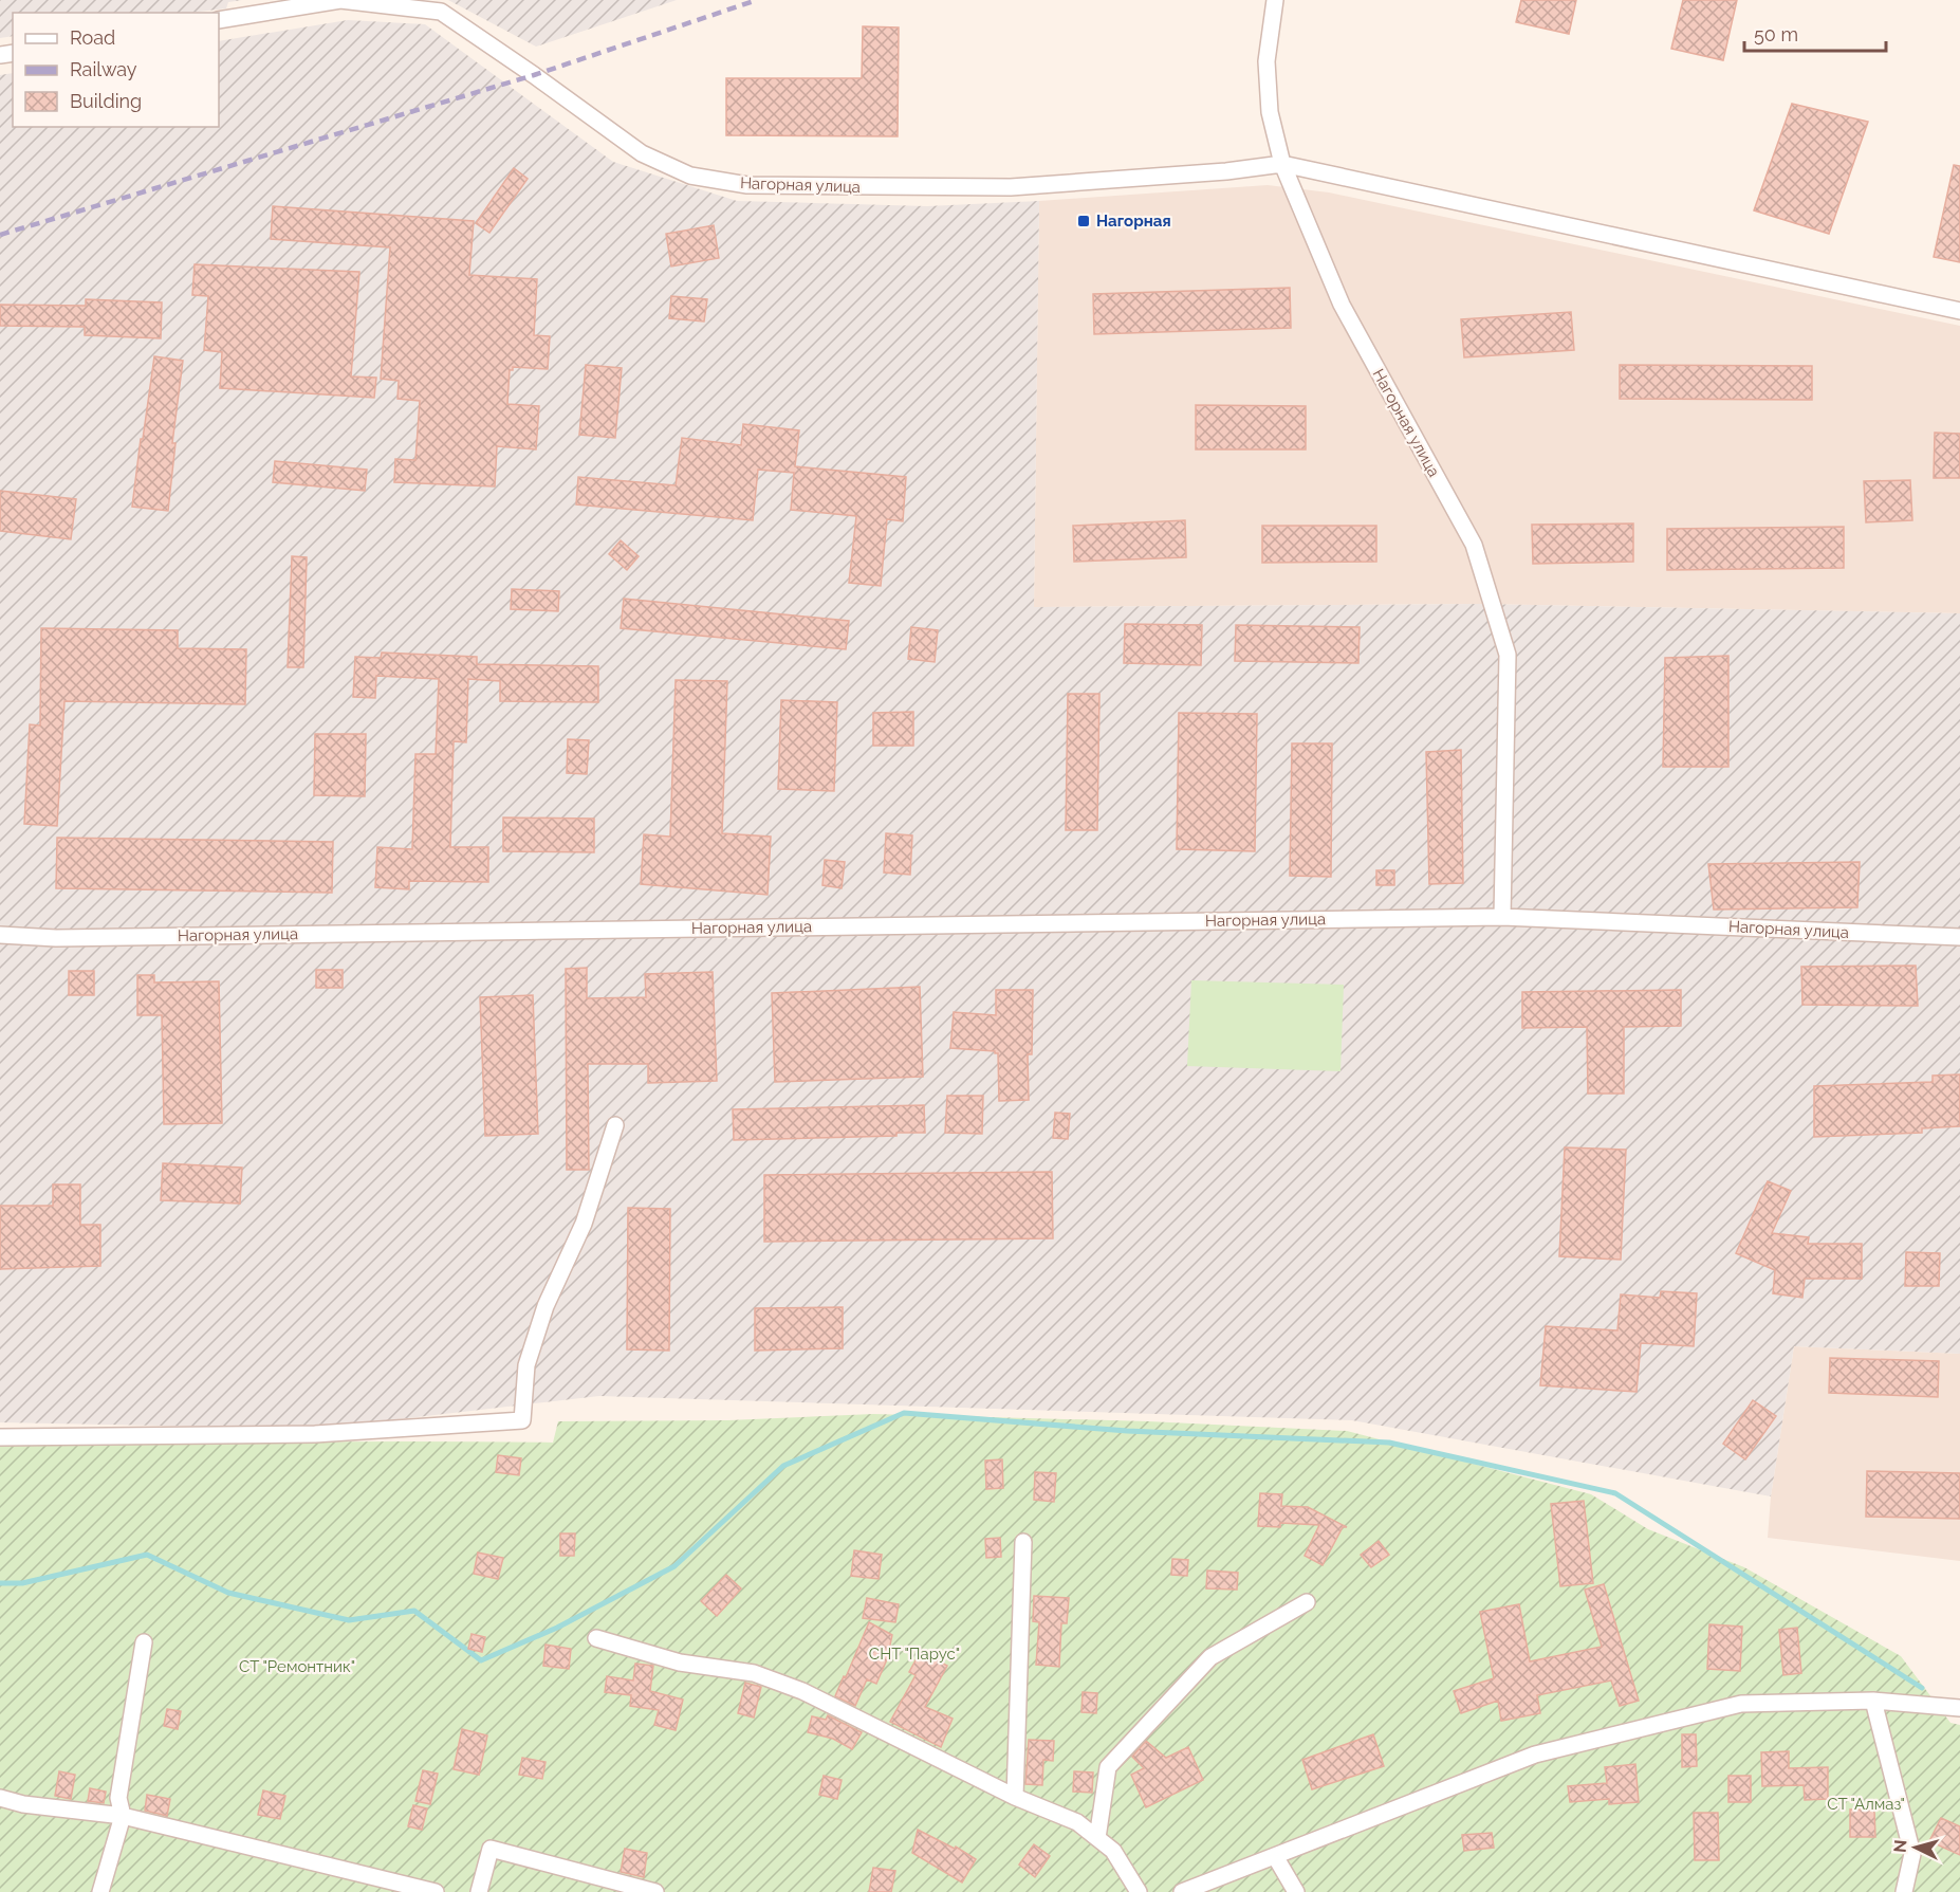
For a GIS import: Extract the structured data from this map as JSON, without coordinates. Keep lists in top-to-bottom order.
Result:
{
  "streets": {
    "street": ["Нагорная улица"]
  },
  "parks": ["СНТ \"Парус\"", "СТ \"Ремонтник\"", "СТ \"Алмаз\""],
  "places": {
    "transit": ["Нагорная"]
  },
  "legend": ["Road", "Railway", "Building"],
  "scale_bar": "50 m",
  "north": "left"
}
